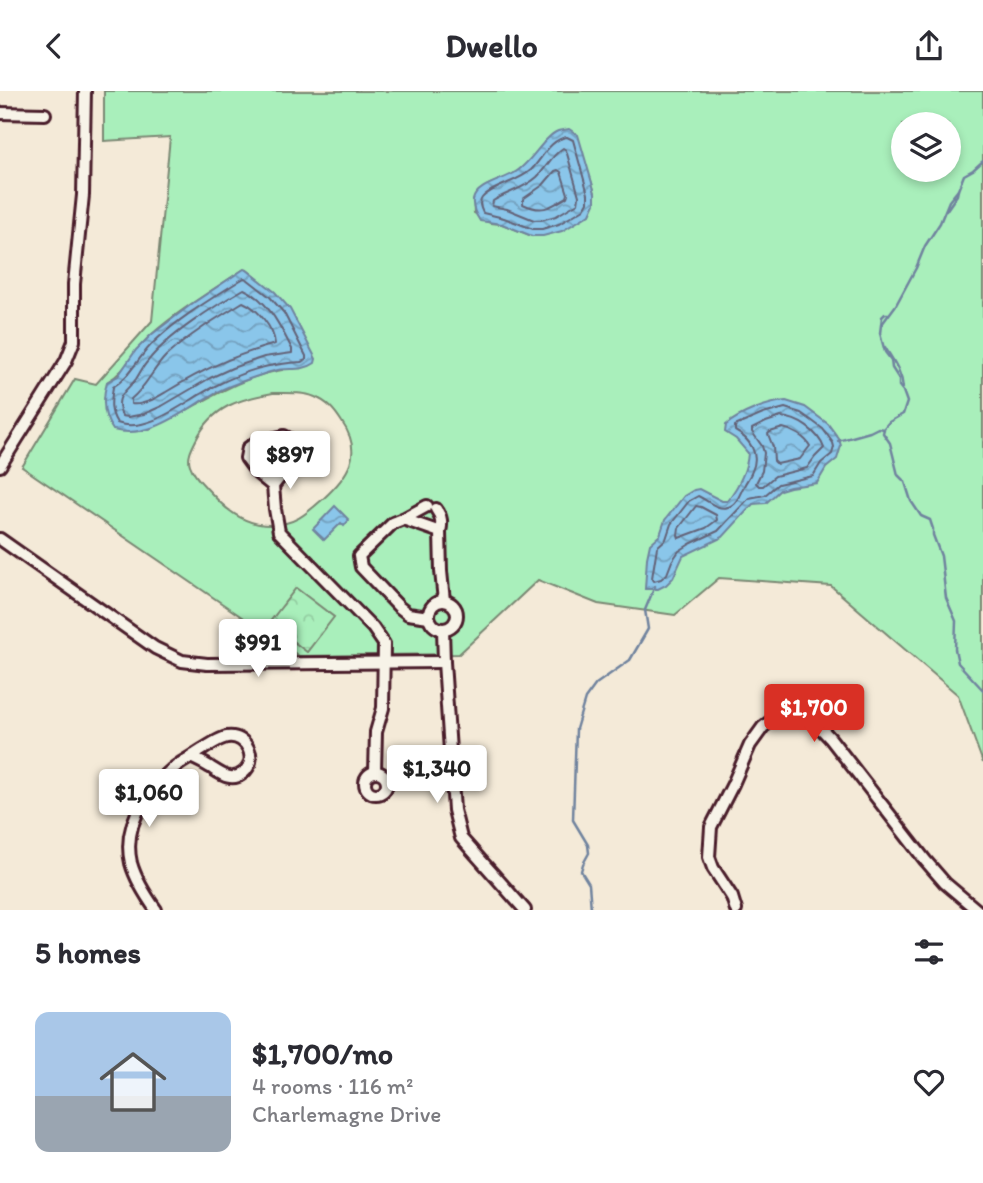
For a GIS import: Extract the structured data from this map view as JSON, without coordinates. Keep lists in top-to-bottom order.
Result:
{
  "page": {
    "header": "Dwello",
    "price": [
      "$897",
      "$991",
      "$1,700",
      "$1,340",
      "$1,060"
    ],
    "heading": "5 homes",
    "list": [
      {
        "name": "$1,700/mo",
        "note": "4 rooms · 116 m² · Charlemagne Drive"
      }
    ]
  }
}
